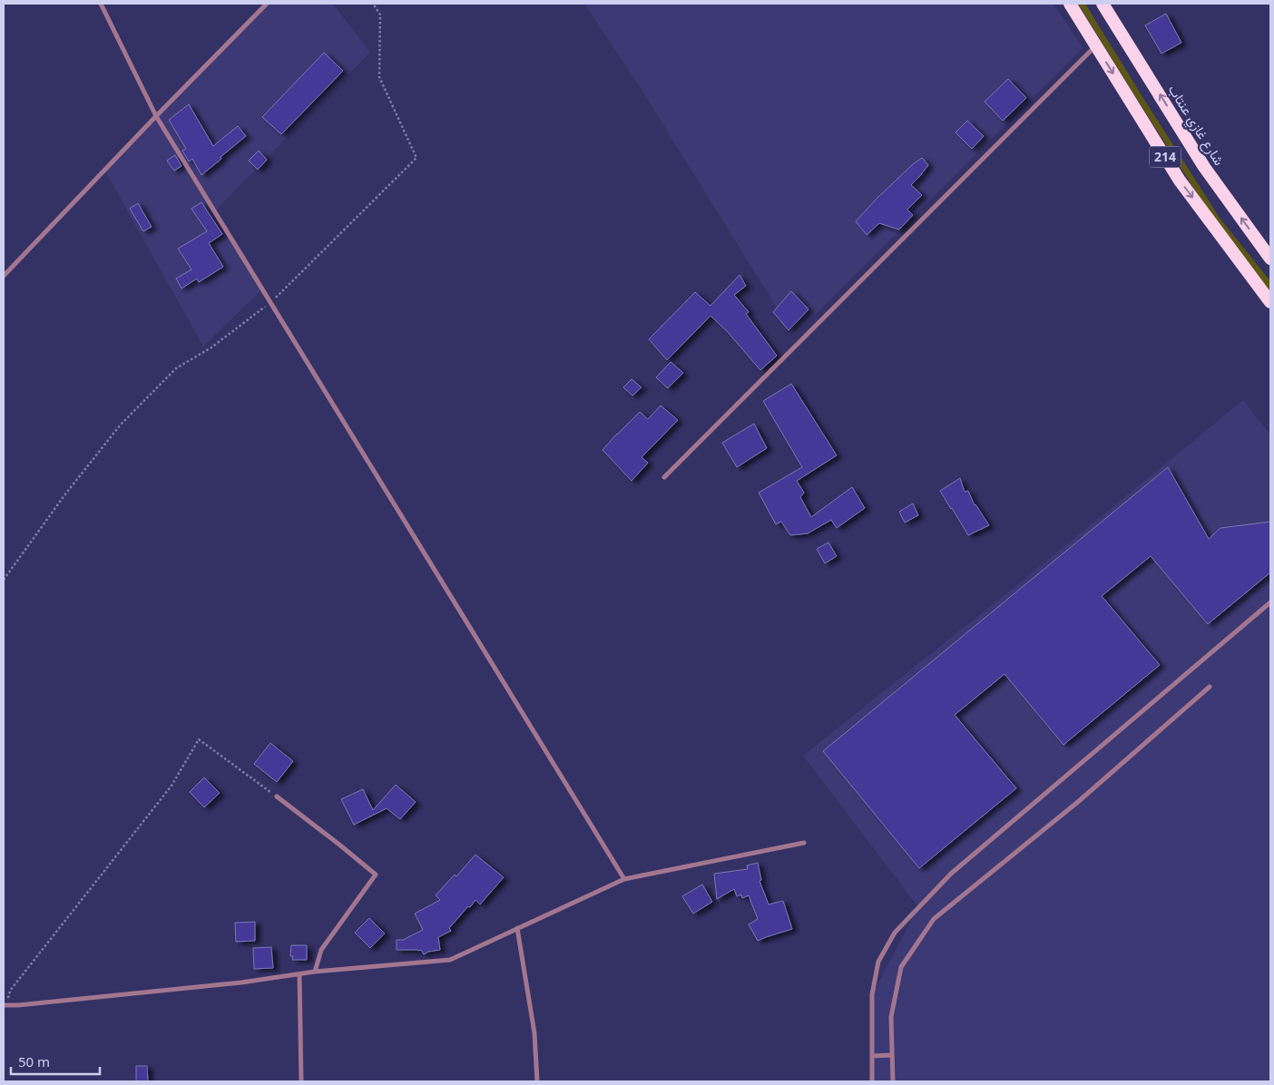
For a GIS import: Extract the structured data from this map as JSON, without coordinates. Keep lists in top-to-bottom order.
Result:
{
  "streets": {
    "highway": ["شارع غازي عنتاب", "214"]
  },
  "scale_bar": "50 m"
}
